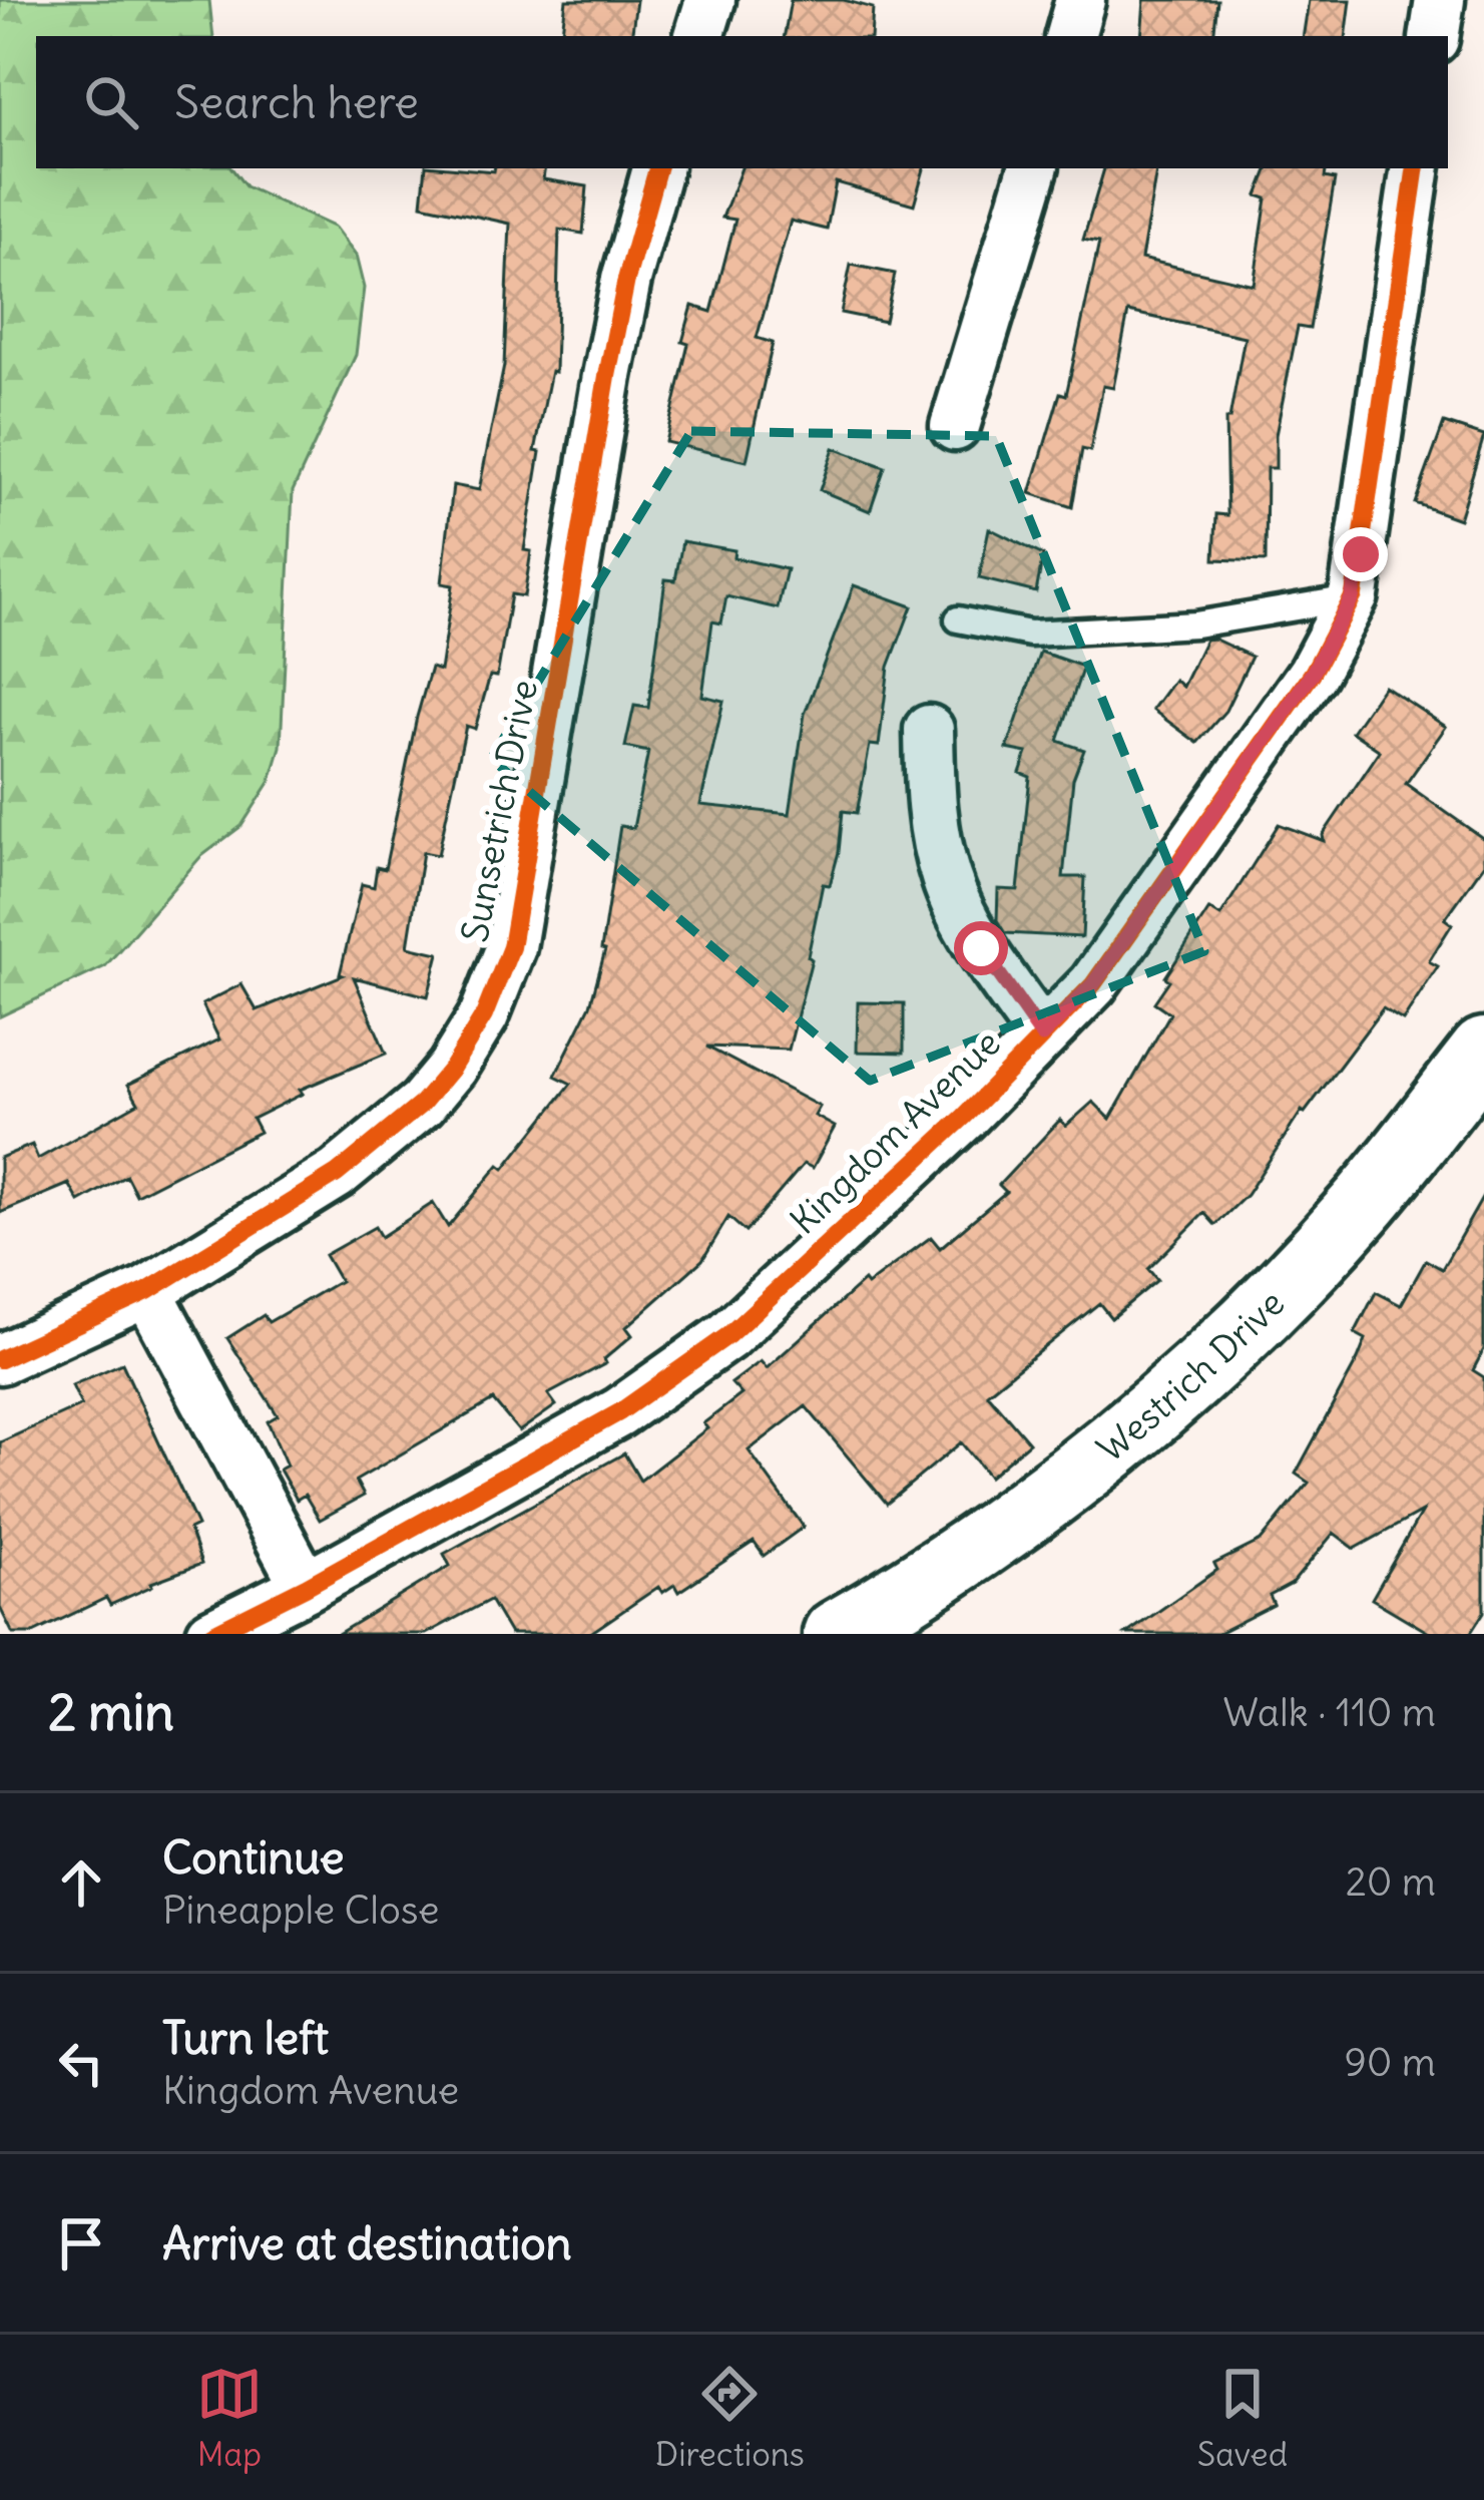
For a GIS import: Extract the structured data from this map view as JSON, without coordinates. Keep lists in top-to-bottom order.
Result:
{
  "streets": {
    "street": ["Sunsetrich Drive", "Kingdom Avenue", "Westrich Drive"]
  },
  "page": {
    "search": "Search here",
    "heading": ["2 min", "Walk · 110 m"],
    "list": [
      ["Continue", "Pineapple Close", "20 m"],
      ["Turn left", "Kingdom Avenue", "90 m"],
      "Arrive at destination"
    ],
    "nav": ["Map", "Directions", "Saved"]
  }
}
